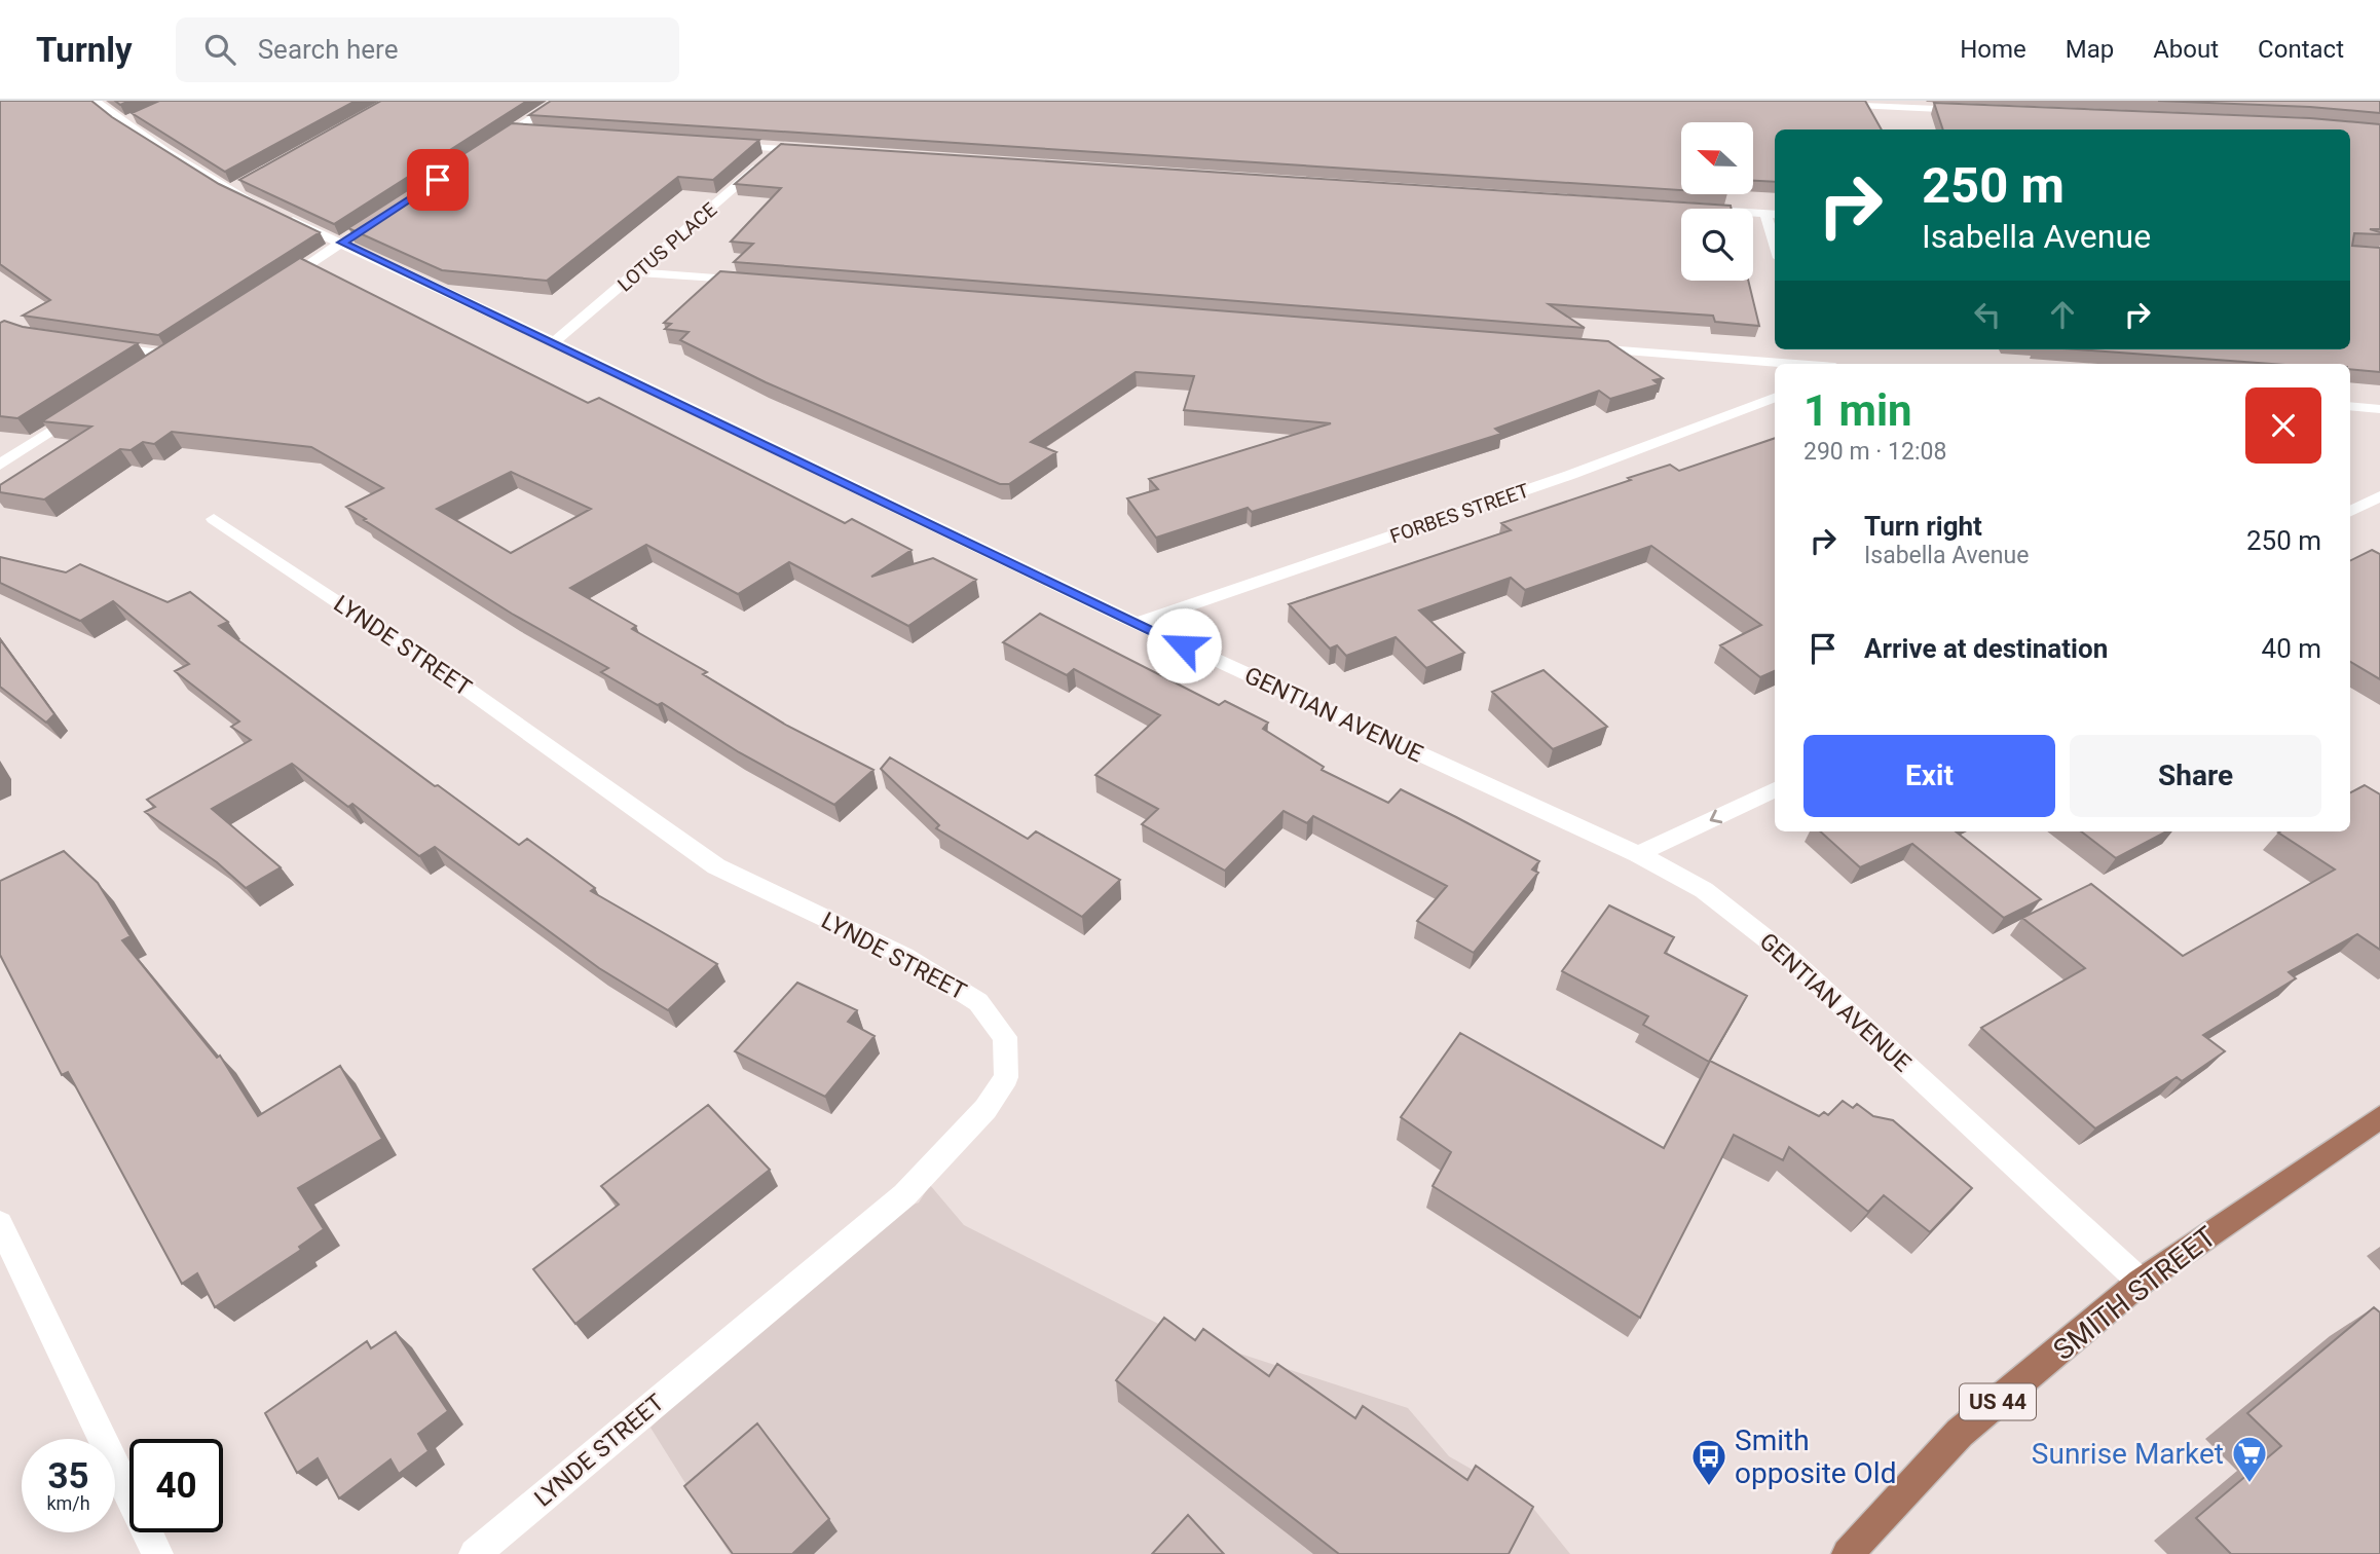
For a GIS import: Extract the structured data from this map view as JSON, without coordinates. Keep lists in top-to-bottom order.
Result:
{
  "streets": {
    "main road": ["SMITH STREET", "US 44"],
    "street": [
      "LOTUS PLACE",
      "FORBES STREET",
      "LYNDE STREET",
      "GENTIAN AVENUE"
    ]
  },
  "crossings": [
    ["LOTUS PLACE", "GENTIAN AVENUE"],
    ["FORBES STREET", "GENTIAN AVENUE"],
    ["GENTIAN AVENUE", "SMITH STREET"]
  ],
  "places": {
    "supermarket": ["Sunrise Market"],
    "bus stop": ["Smith opposite Old"]
  },
  "north": "left",
  "page": {
    "header": "Turnly",
    "search": "Search here",
    "nav": [
      "Home",
      "Map",
      "About",
      "Contact"
    ],
    "turn": ["250 m", "Isabella Avenue"],
    "heading": ["1 min", "290 m · 12:08"],
    "list": [
      {
        "name": "Turn right",
        "note": "Isabella Avenue",
        "value": "250 m"
      },
      {
        "name": "Arrive at destination",
        "value": "40 m"
      }
    ],
    "buttons": ["Exit", "Share"],
    "speed": "35 km/h",
    "limit": "40"
  }
}
